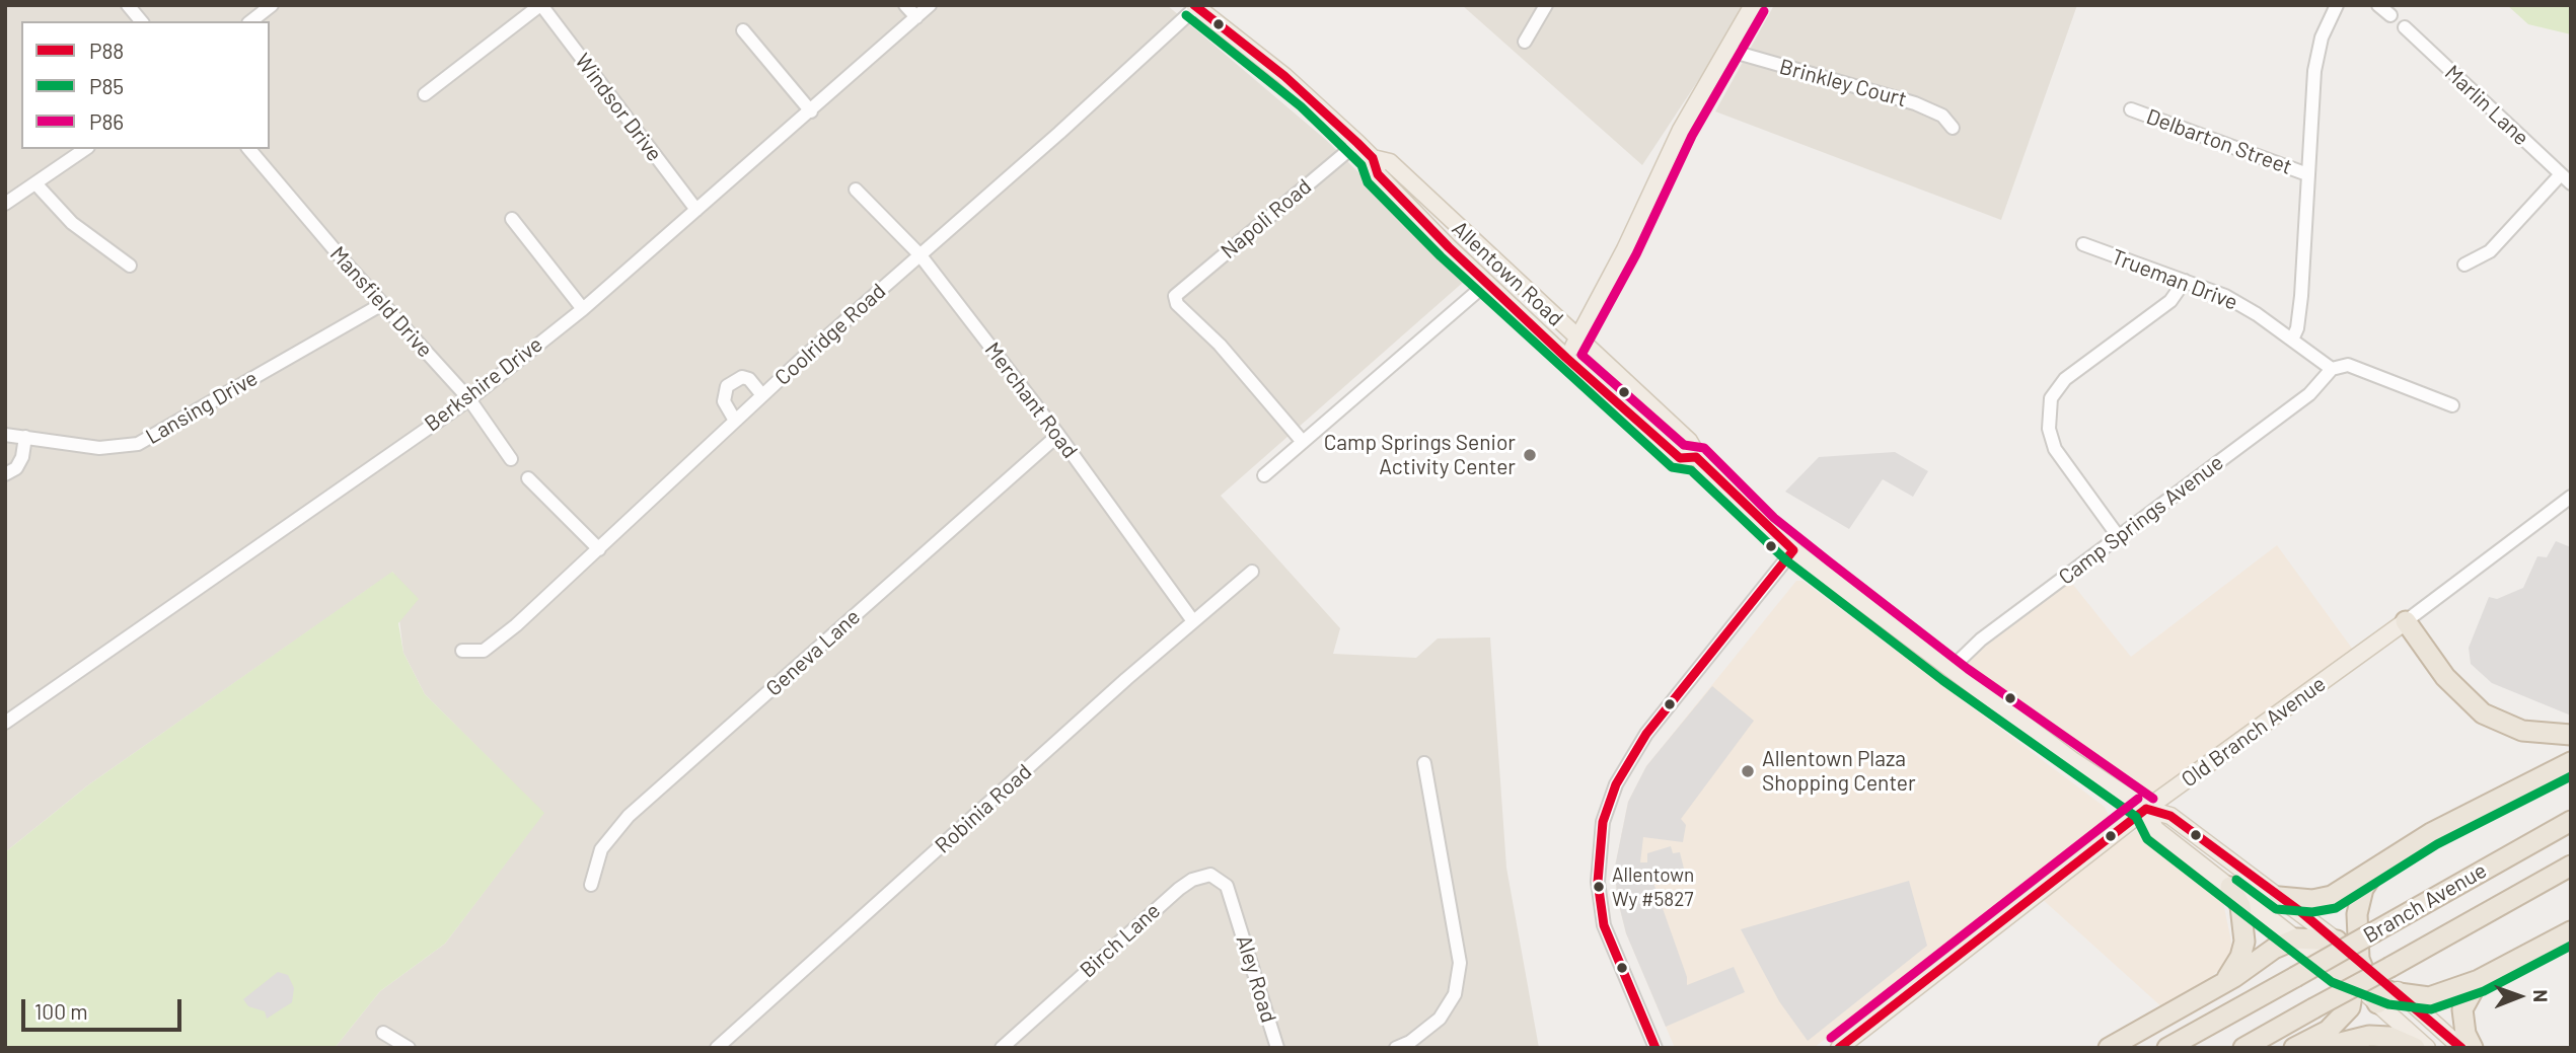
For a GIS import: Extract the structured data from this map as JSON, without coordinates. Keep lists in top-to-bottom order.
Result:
{
  "streets": {
    "highway": ["Branch Avenue"],
    "main road": ["Allentown Road", "Old Branch Avenue"],
    "street": [
      "Brinkley Court",
      "Marlin Lane",
      "Windsor Drive",
      "Delbarton Street",
      "Napoli Road",
      "Trueman Drive",
      "Mansfield Drive",
      "Coolridge Road",
      "Berkshire Drive",
      "Merchant Road",
      "Lansing Drive",
      "Camp Springs Avenue",
      "Geneva Lane",
      "Robinia Road",
      "Birch Lane",
      "Aley Road"
    ]
  },
  "crossings": [
    ["Windsor Drive", "Berkshire Drive"],
    ["Napoli Road", "Allentown Road"],
    ["Allentown Road", "Coolridge Road"],
    ["Allentown Road", "Camp Springs Avenue"],
    ["Allentown Road", "Old Branch Avenue"],
    ["Trueman Drive", "Camp Springs Avenue"],
    ["Mansfield Drive", "Berkshire Drive"],
    ["Mansfield Drive", "Lansing Drive"],
    ["Coolridge Road", "Merchant Road"],
    ["Merchant Road", "Geneva Lane"],
    ["Merchant Road", "Robinia Road"],
    ["Birch Lane", "Aley Road"]
  ],
  "places": ["Camp Springs Senior Activity Center", "Allentown Plaza Shopping Center", "Allentown Wy #5827"],
  "lines": ["transit line P88", "transit line P86", "transit line P85"],
  "legend": ["P88", "P85", "P86"],
  "scale_bar": "100 m",
  "north": "right"
}
